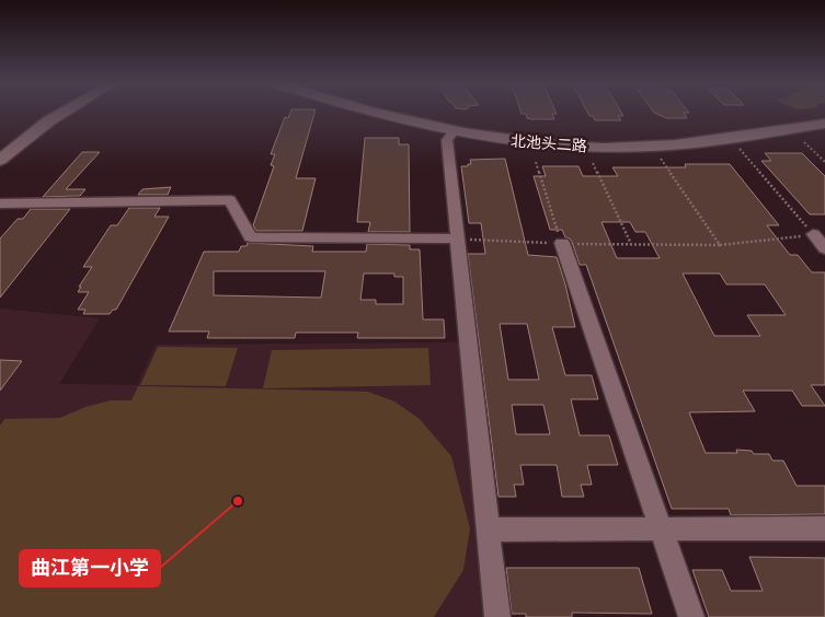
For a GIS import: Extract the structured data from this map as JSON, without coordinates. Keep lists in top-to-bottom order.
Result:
{
  "streets": {
    "main road": ["北池头二路"]
  },
  "places": ["曲江第一小学"]
}
